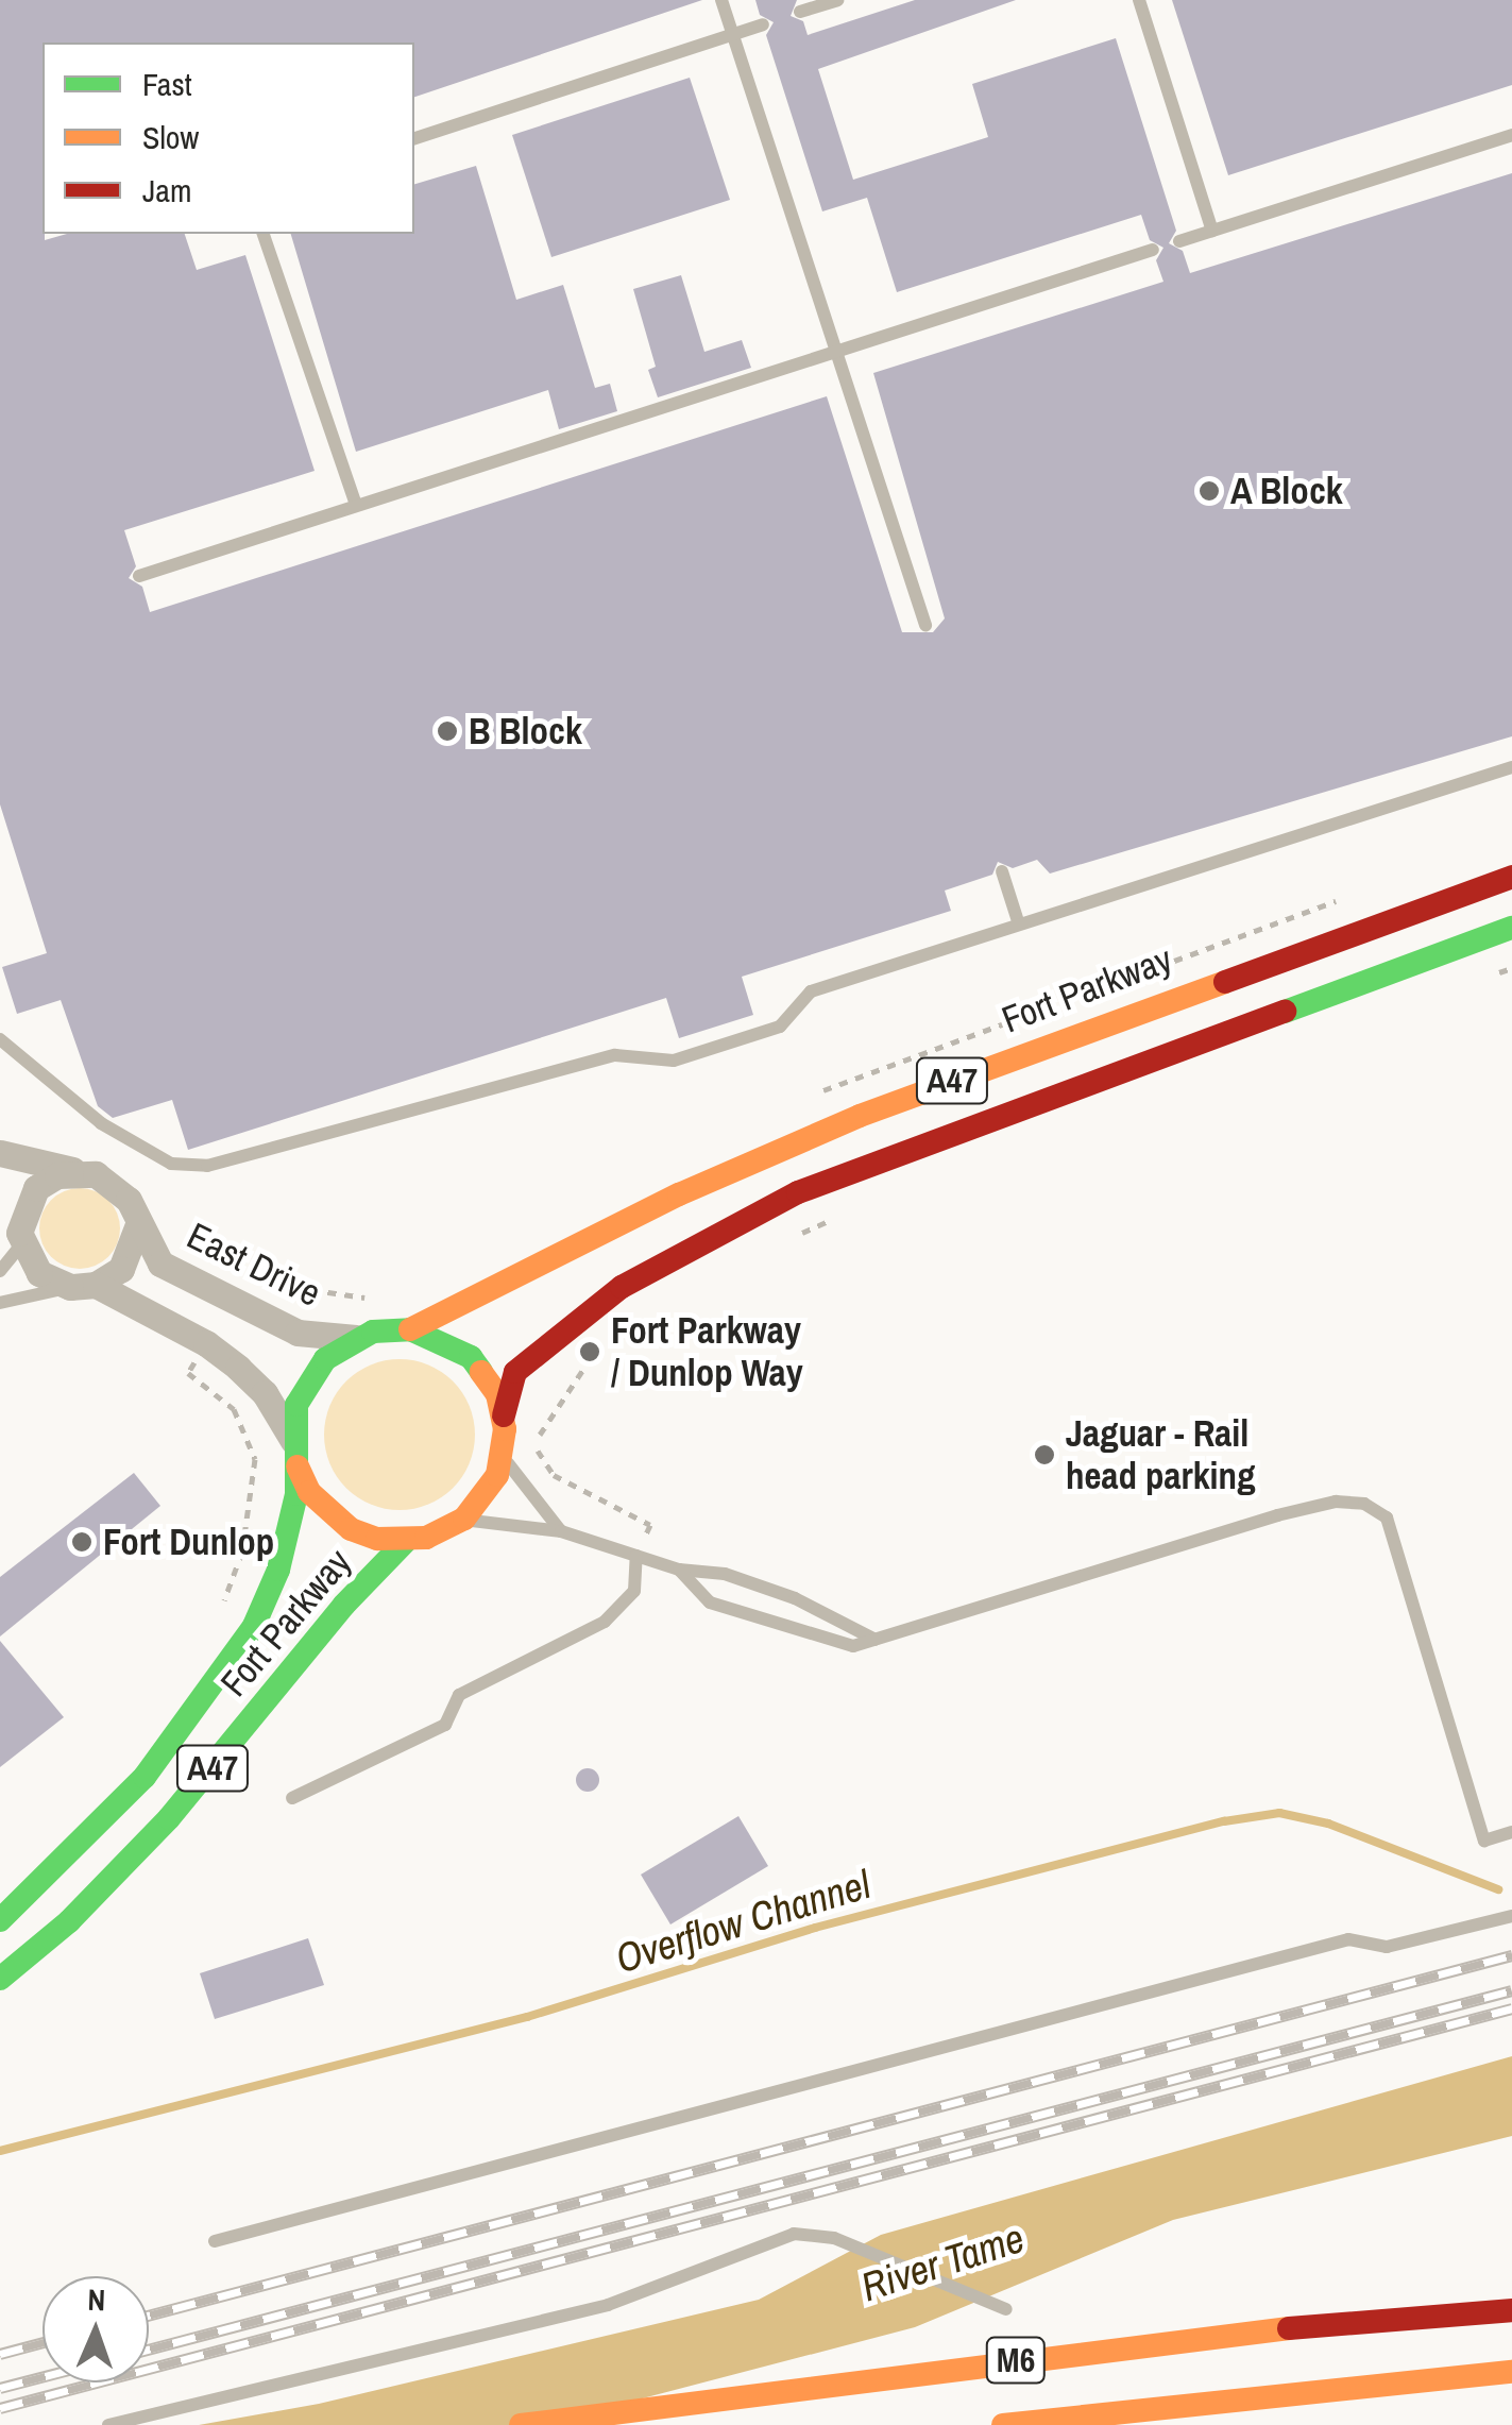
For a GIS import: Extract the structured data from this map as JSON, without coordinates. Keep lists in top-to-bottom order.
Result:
{
  "streets": {
    "main road": ["Fort Parkway", "A47", "M6"],
    "street": ["East Drive"]
  },
  "crossings": [
    ["Fort Parkway", "A47"],
    ["Fort Parkway", "East Drive"],
    ["A47", "East Drive"]
  ],
  "water": ["Overflow Channel", "River Tame"],
  "places": [
    "A Block",
    "B Block",
    "Fort Parkway / Dunlop Way",
    "Jaguar - Rail head parking",
    "Fort Dunlop"
  ],
  "legend": ["Fast", "Slow", "Jam"],
  "north": "top"
}
